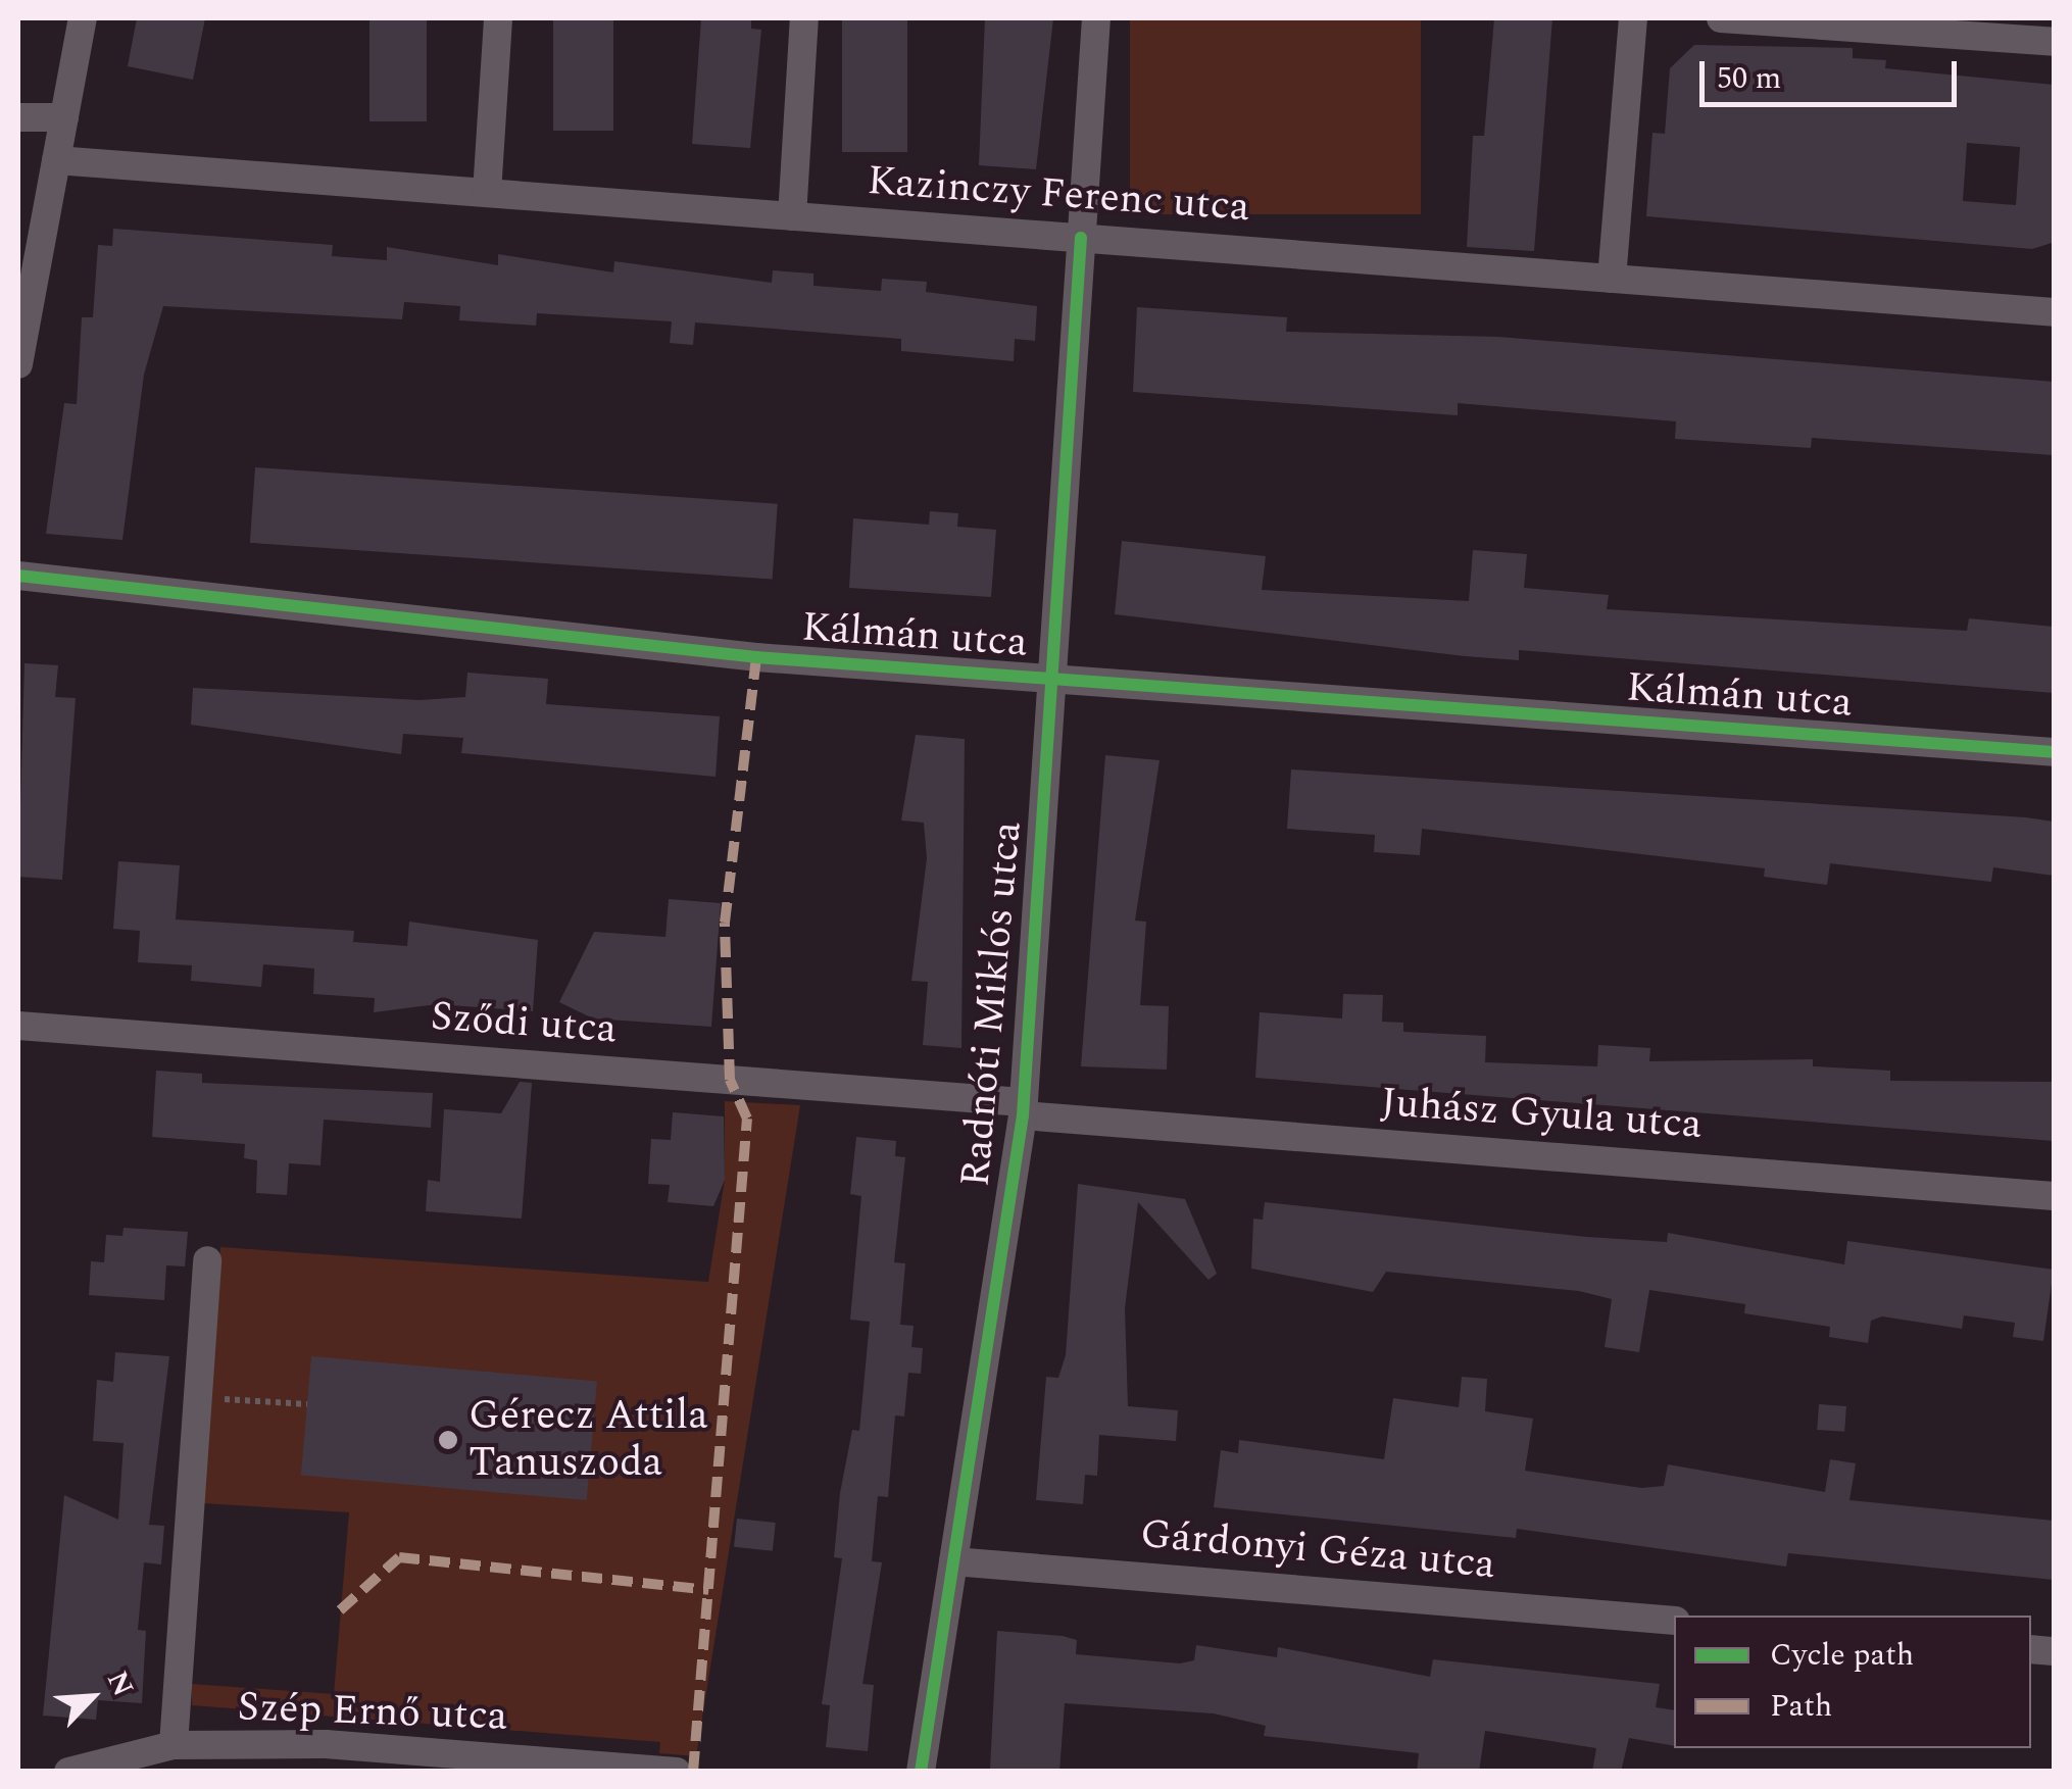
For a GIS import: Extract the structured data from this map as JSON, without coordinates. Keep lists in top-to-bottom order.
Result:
{
  "streets": {
    "street": [
      "Kazinczy Ferenc utca",
      "Kálmán utca",
      "Radnóti Miklós utca",
      "Sződi utca",
      "Juhász Gyula utca",
      "Gárdonyi Géza utca",
      "Szép Ernő utca"
    ]
  },
  "crossings": [
    ["Kazinczy Ferenc utca", "Radnóti Miklós utca"],
    ["Kálmán utca", "Radnóti Miklós utca"],
    ["Radnóti Miklós utca", "Sződi utca"],
    ["Radnóti Miklós utca", "Juhász Gyula utca"],
    ["Radnóti Miklós utca", "Gárdonyi Géza utca"],
    ["Sződi utca", "Juhász Gyula utca"]
  ],
  "places": ["Gérecz Attila Tanuszoda"],
  "legend": ["Cycle path", "Path"],
  "scale_bar": "50 m",
  "north": "top right"
}
